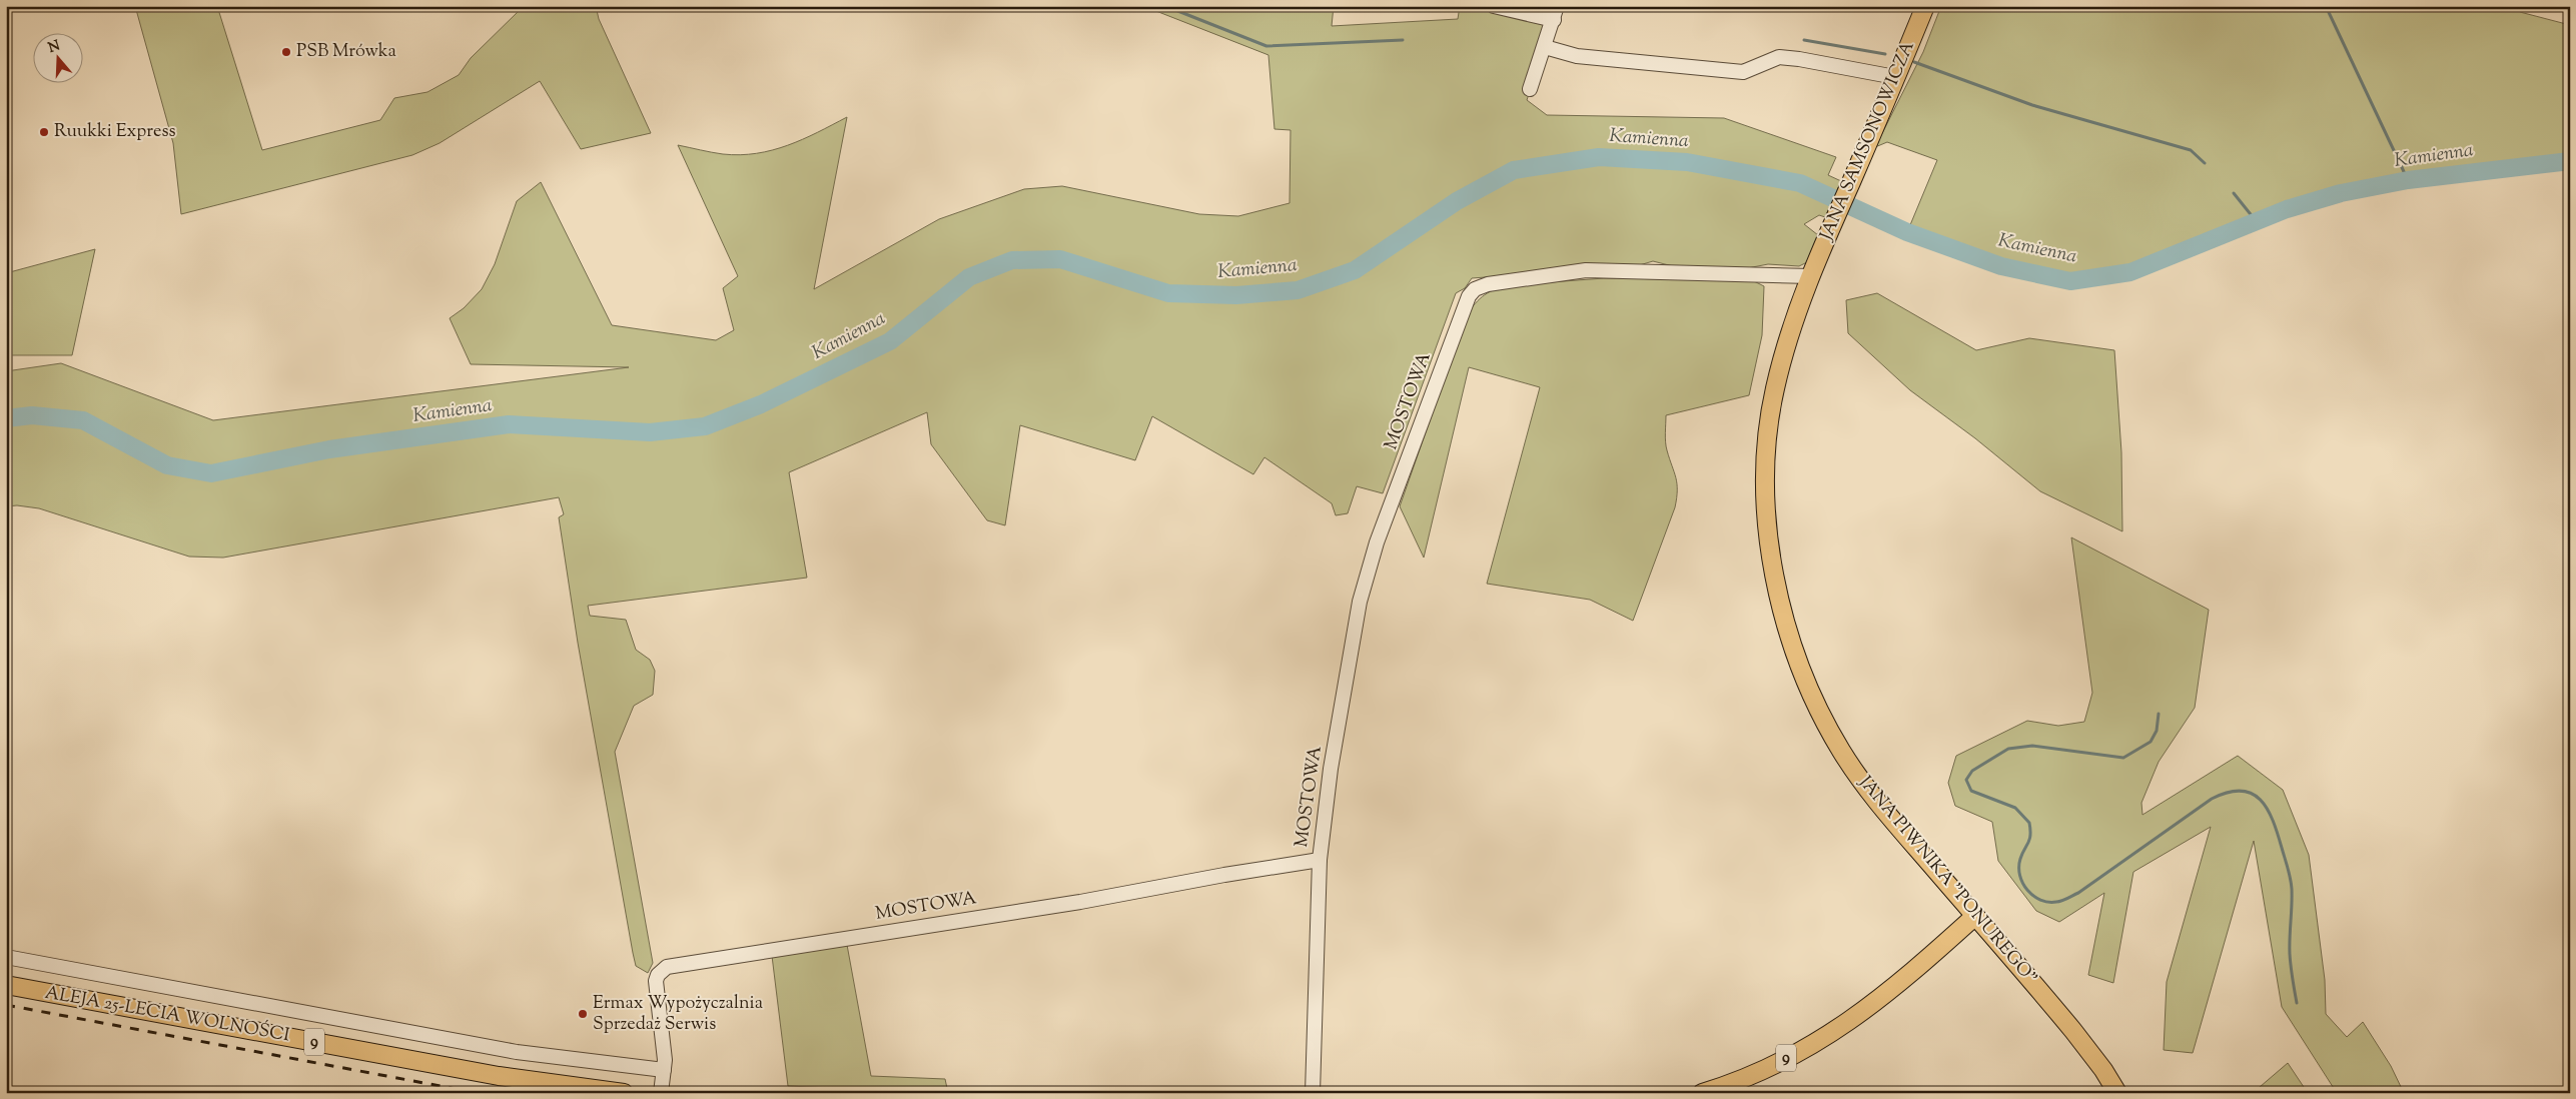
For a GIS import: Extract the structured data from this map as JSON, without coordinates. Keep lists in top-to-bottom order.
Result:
{
  "streets": {
    "main road": [
      "JANA SAMSONOWICZA",
      "JANA PIWNIKA \"PONUREGO\"",
      "ALEJA 25-LECIA WOLNOŚCI",
      "9"
    ],
    "street": ["MOSTOWA"]
  },
  "crossings": [
    ["JANA SAMSONOWICZA", "MOSTOWA"],
    ["JANA SAMSONOWICZA", "JANA PIWNIKA \"PONUREGO\""],
    ["MOSTOWA", "JANA PIWNIKA \"PONUREGO\""],
    ["JANA PIWNIKA \"PONUREGO\"", "9"]
  ],
  "water": ["Kamienna"],
  "places": ["PSB Mrówka", "Ruukki Express", "Ermax Wypożyczalnia Sprzedaż Serwis"],
  "north": "top"
}
